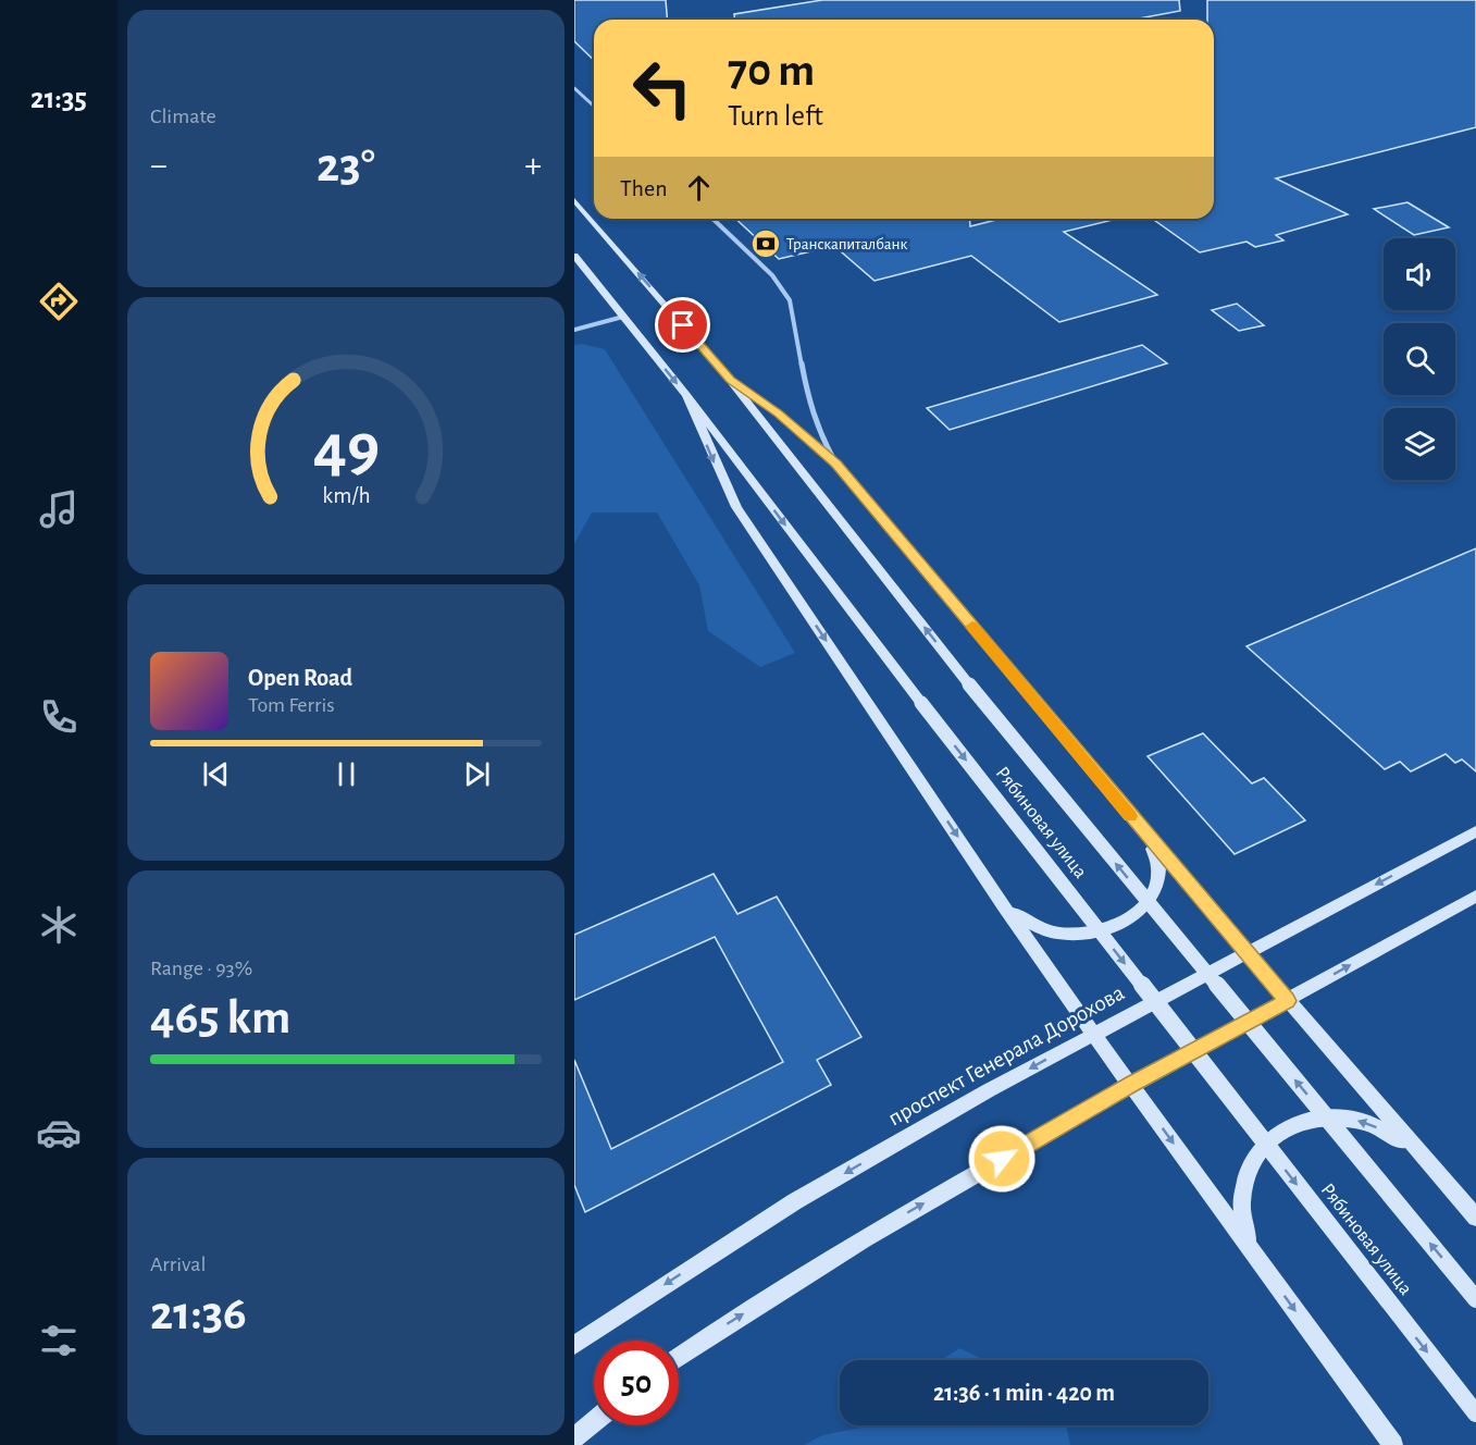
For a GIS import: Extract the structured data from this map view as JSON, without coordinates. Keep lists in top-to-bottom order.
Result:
{
  "streets": {
    "main road": ["Рябиновая улица", "проспект Генерала Дорохова"]
  },
  "places": {
    "bank": ["Транскапиталбанк"]
  },
  "page": {
    "tabs": "21:35",
    "tile": [
      "Climate",
      ["Range · 93%", "465 km"],
      ["Arrival", "21:36"]
    ],
    "turn": ["70 m", "Turn left"],
    "heat": ["−", "23°", "+"],
    "then": "Then",
    "song": ["Open Road", "Tom Ferris"],
    "limit": "50",
    "trip": "21:36 · 1 min · 420 m",
    "gauge": ["49", "km/h"]
  }
}
